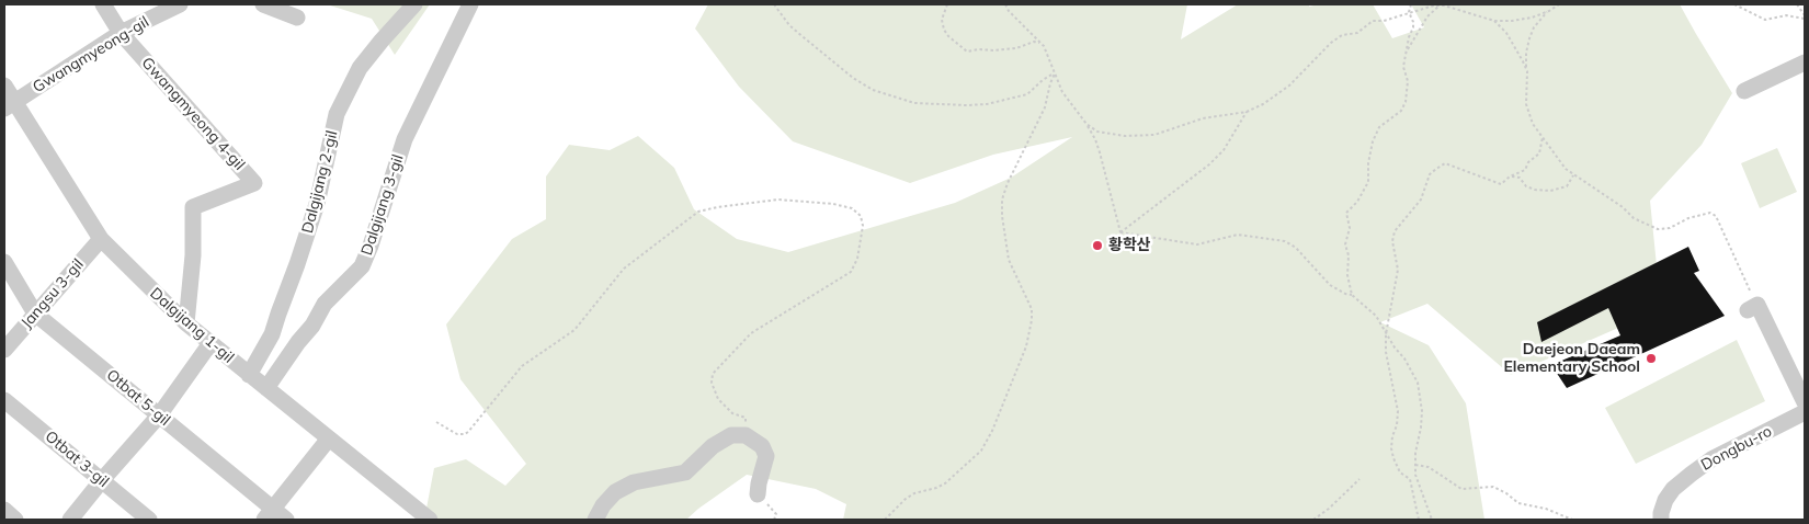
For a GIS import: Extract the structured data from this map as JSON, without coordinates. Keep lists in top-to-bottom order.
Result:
{
  "streets": {
    "street": [
      "Gwangmyeong-gil",
      "Gwangmyeong 4-gil",
      "Dalgijang 2-gil",
      "Dalgijang 3-gil",
      "Jangsu 3-gil",
      "Dalgijang 1-gil",
      "Otbat 5-gil",
      "Dongbu-ro",
      "Otbat 3-gil"
    ]
  },
  "crossings": [
    ["Gwangmyeong-gil", "Gwangmyeong 4-gil"],
    ["Gwangmyeong-gil", "Dalgijang 1-gil"],
    ["Gwangmyeong 4-gil", "Dalgijang 1-gil"],
    ["Dalgijang 2-gil", "Dalgijang 1-gil"],
    ["Dalgijang 3-gil", "Dalgijang 1-gil"],
    ["Jangsu 3-gil", "Dalgijang 1-gil"],
    ["Jangsu 3-gil", "Otbat 5-gil"]
  ],
  "places": ["황학산", "Daejeon Daeam Elementary School"]
}
